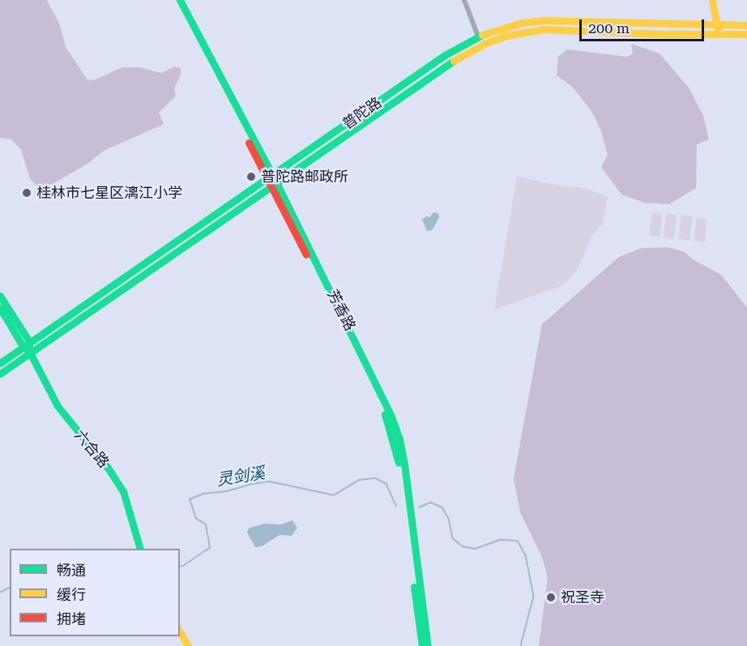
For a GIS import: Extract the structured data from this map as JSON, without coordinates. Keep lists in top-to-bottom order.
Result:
{
  "streets": {
    "main road": ["普陀路", "芳香路", "六合路"]
  },
  "crossings": [
    ["普陀路", "芳香路"],
    ["普陀路", "六合路"]
  ],
  "water": ["灵剑溪"],
  "places": ["普陀路邮政所", "桂林市七星区漓江小学", "祝圣寺"],
  "legend": ["畅通", "缓行", "拥堵"],
  "scale_bar": "200 m"
}
